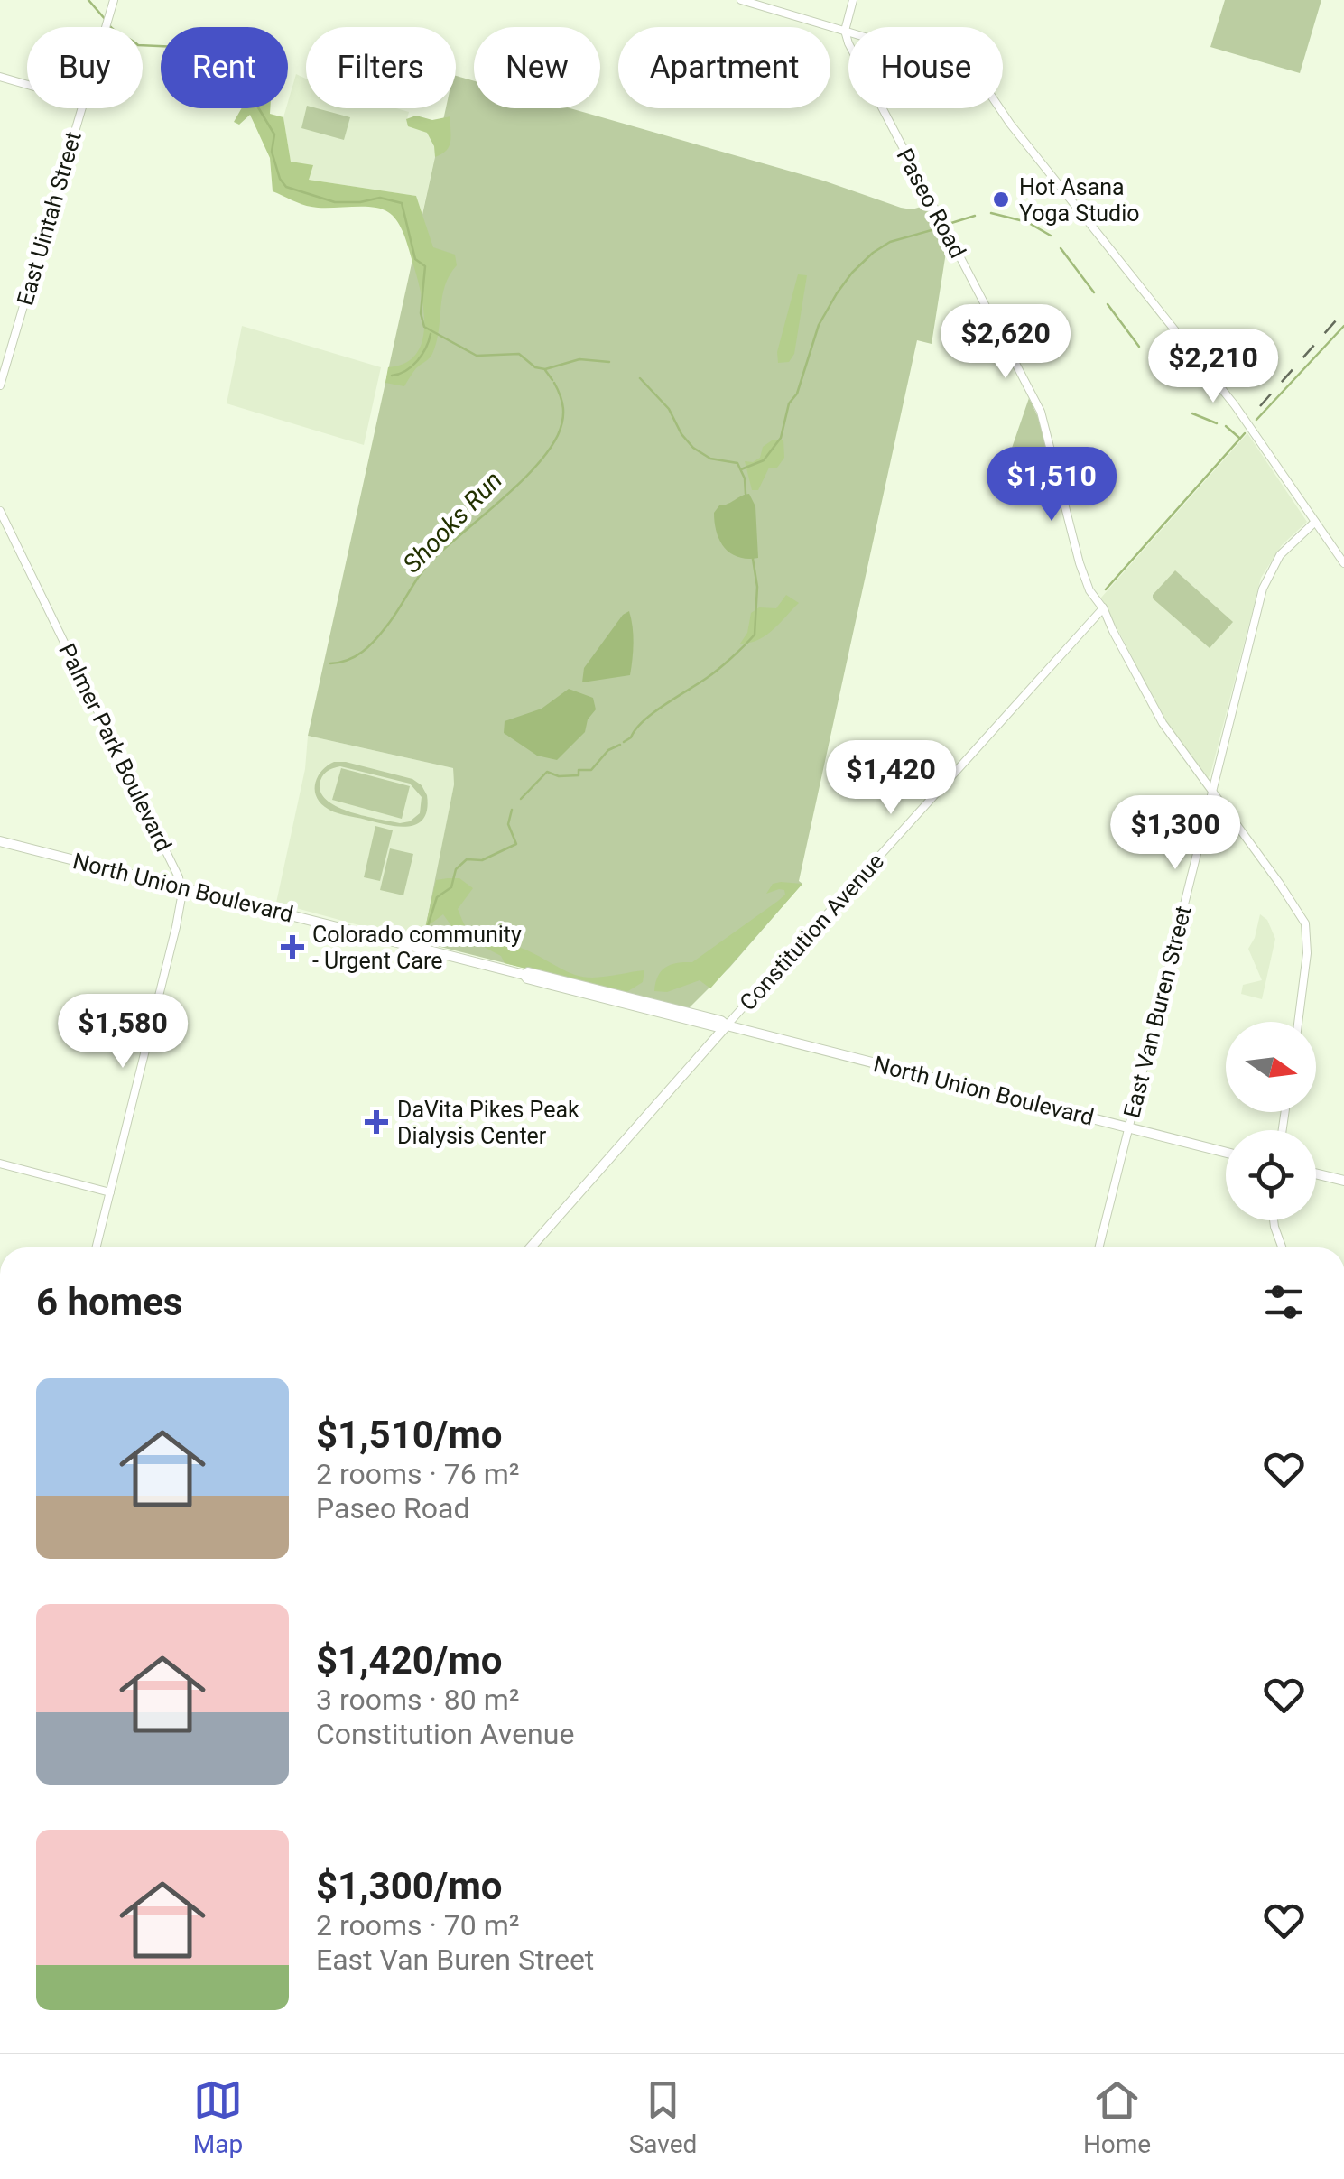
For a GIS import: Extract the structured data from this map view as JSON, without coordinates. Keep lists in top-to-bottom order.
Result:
{
  "streets": {
    "main road": [
      "Paseo Road",
      "East Uintah Street",
      "Palmer Park Boulevard",
      "North Union Boulevard",
      "Constitution Avenue",
      "East Van Buren Street"
    ]
  },
  "crossings": [
    ["Paseo Road", "Constitution Avenue"],
    ["Paseo Road", "East Van Buren Street"],
    ["Palmer Park Boulevard", "North Union Boulevard"],
    ["North Union Boulevard", "Constitution Avenue"],
    ["North Union Boulevard", "East Van Buren Street"]
  ],
  "water": ["Shooks Run"],
  "places": {
    "other": ["Hot Asana Yoga Studio"],
    "health": ["Colorado community - Urgent Care", "DaVita Pikes Peak Dialysis Center"]
  },
  "north": "right",
  "page": {
    "chip": [
      "Buy",
      "Rent",
      "Filters",
      "New",
      "Apartment",
      "House"
    ],
    "price": [
      "$2,620",
      "$2,210",
      "$1,510",
      "$1,420",
      "$1,300",
      "$1,580"
    ],
    "heading": "6 homes",
    "list": [
      {
        "name": "$1,510/mo",
        "note": "2 rooms · 76 m² · Paseo Road"
      },
      {
        "name": "$1,420/mo",
        "note": "3 rooms · 80 m² · Constitution Avenue"
      },
      {
        "name": "$1,300/mo",
        "note": "2 rooms · 70 m² · East Van Buren Street"
      }
    ],
    "tabs": ["Map", "Saved", "Home"]
  }
}
